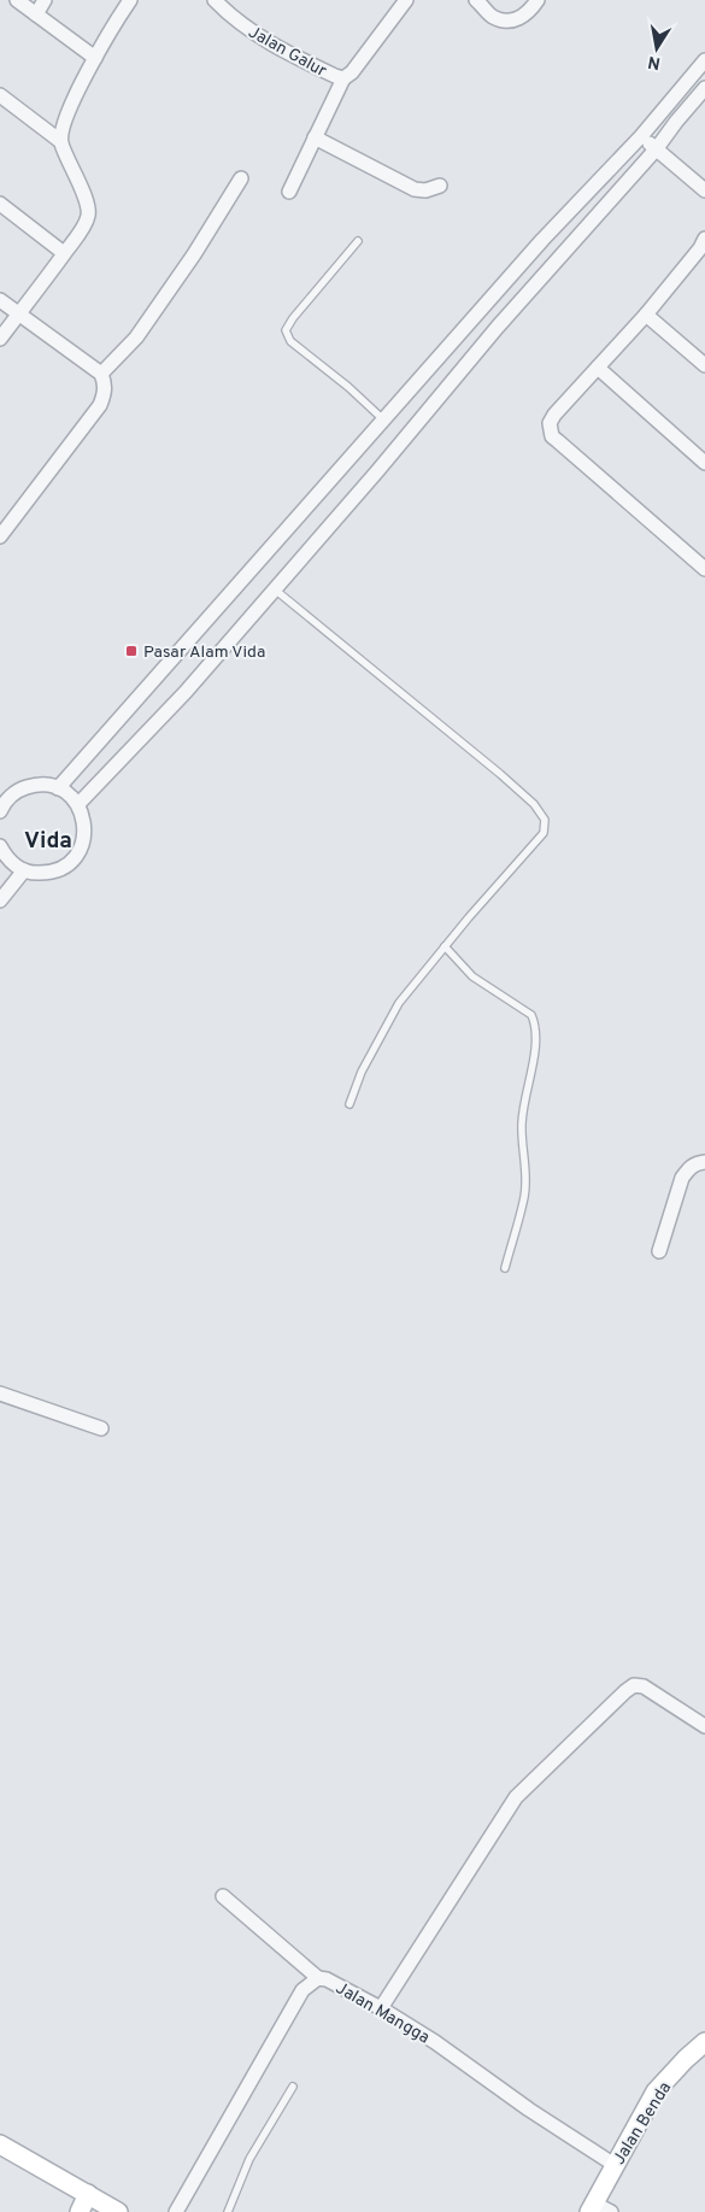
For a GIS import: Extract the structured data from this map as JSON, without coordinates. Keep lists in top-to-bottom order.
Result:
{
  "streets": {
    "street": ["Jalan Galur", "Jalan Mangga", "Jalan Benda"]
  },
  "crossings": [
    ["Jalan Mangga", "Jalan Benda"]
  ],
  "districts": ["Vida"],
  "places": {
    "transit": ["Pasar Alam Vida"]
  },
  "north": "bottom"
}
